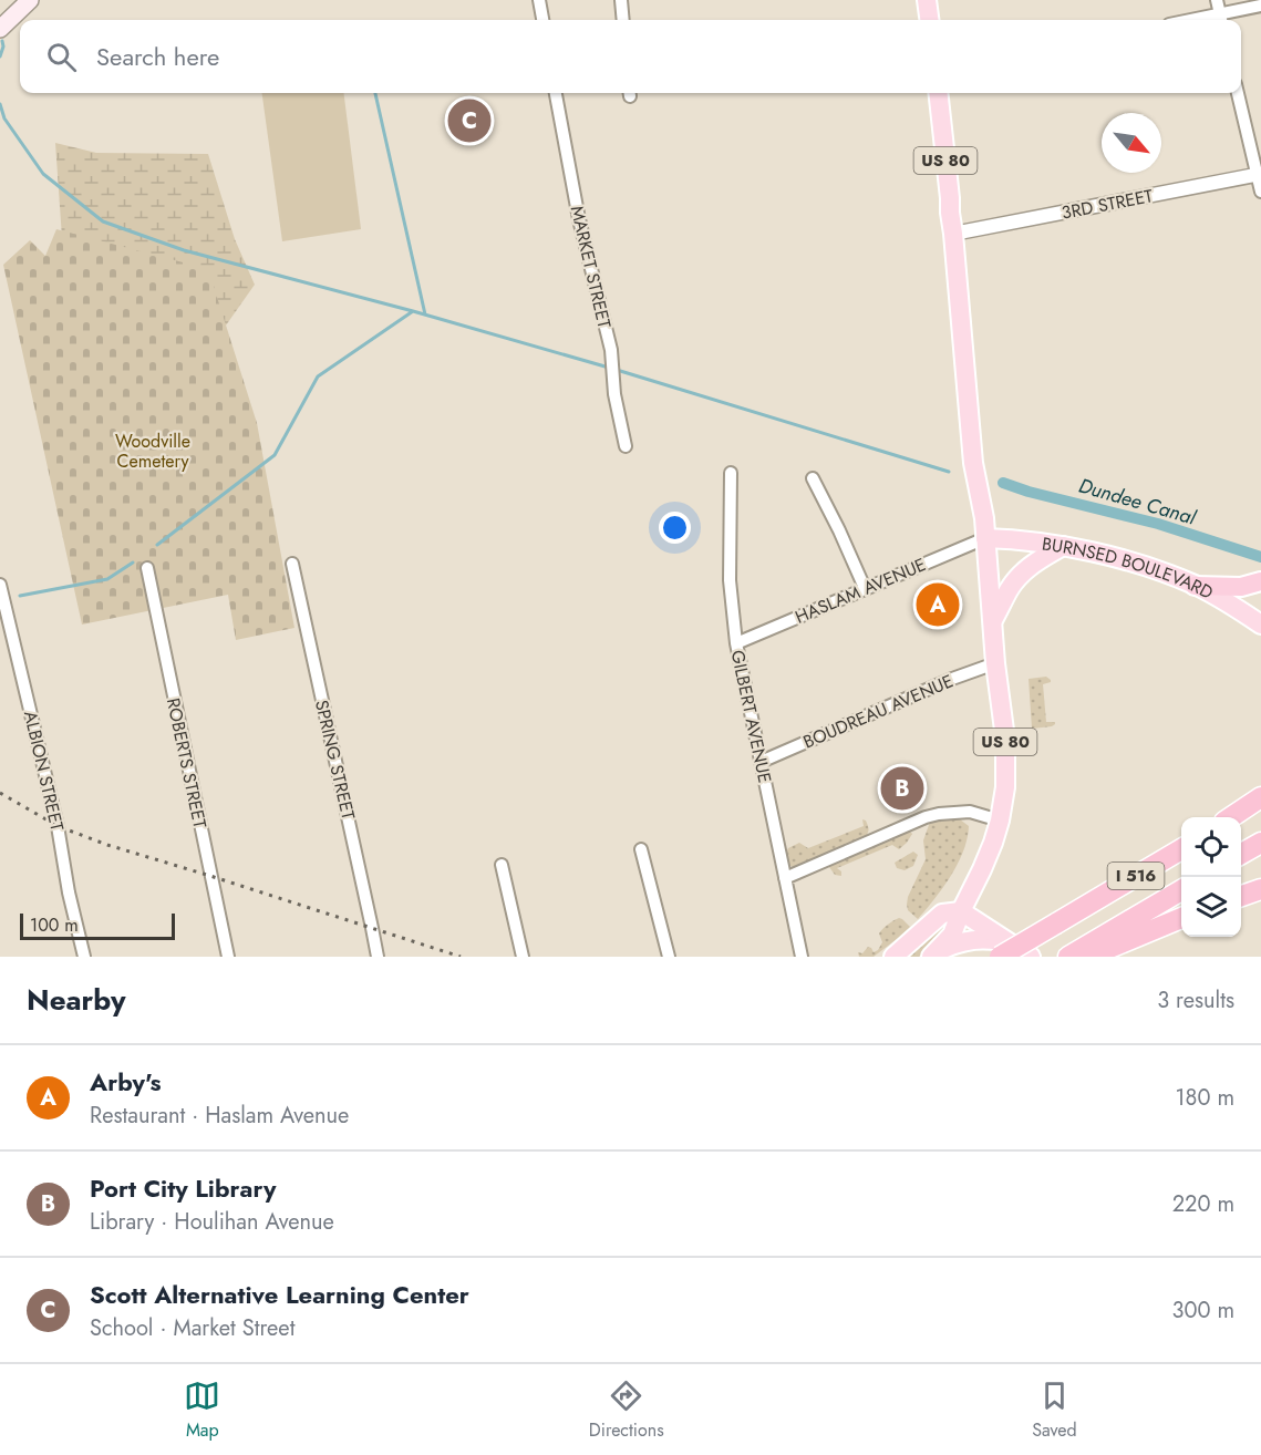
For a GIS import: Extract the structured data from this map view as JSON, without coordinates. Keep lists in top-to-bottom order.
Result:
{
  "streets": {
    "highway": ["I 516"],
    "main road": ["US 80", "BURNSED BOULEVARD"],
    "street": [
      "3RD STREET",
      "MARKET STREET",
      "HASLAM AVENUE",
      "BOUDREAU AVENUE",
      "GILBERT AVENUE",
      "SPRING STREET",
      "ROBERTS STREET",
      "ALBION STREET"
    ]
  },
  "crossings": [
    ["US 80", "3RD STREET"],
    ["US 80", "BURNSED BOULEVARD"],
    ["US 80", "HASLAM AVENUE"],
    ["US 80", "BOUDREAU AVENUE"],
    ["BURNSED BOULEVARD", "HASLAM AVENUE"],
    ["HASLAM AVENUE", "GILBERT AVENUE"],
    ["BOUDREAU AVENUE", "GILBERT AVENUE"]
  ],
  "water": ["Dundee Canal"],
  "parks": ["Woodville Cemetery"],
  "scale_bar": "100 m",
  "north": "bottom right",
  "page": {
    "search": "Search here",
    "pins": ["C", "A", "B"],
    "scale": "100 m",
    "heading": ["Nearby", "3 results"],
    "list": [
      {
        "mark": "A",
        "name": "Arby's",
        "note": "Restaurant · Haslam Avenue",
        "value": "180 m"
      },
      {
        "mark": "B",
        "name": "Port City Library",
        "note": "Library · Houlihan Avenue",
        "value": "220 m"
      },
      {
        "mark": "C",
        "name": "Scott Alternative Learning Center",
        "note": "School · Market Street",
        "value": "300 m"
      }
    ],
    "nav": ["Map", "Directions", "Saved"]
  }
}
